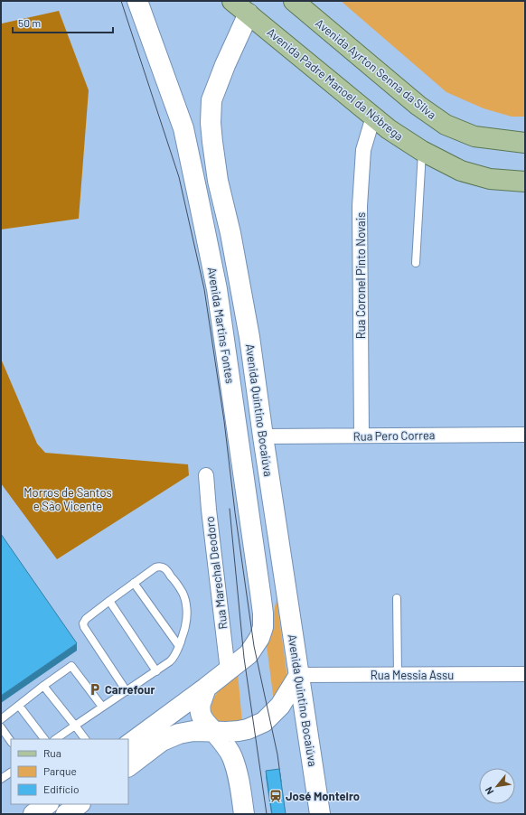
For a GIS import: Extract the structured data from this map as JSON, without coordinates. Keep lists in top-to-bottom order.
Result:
{
  "streets": {
    "main road": [
      "Avenida Ayrton Senna da Silva",
      "Avenida Padre Manoel da Nóbrega",
      "Avenida Martins Fontes",
      "Avenida Quintino Bocaiúva"
    ],
    "street": [
      "Rua Coronel Pinto Novais",
      "Rua Pero Correa",
      "Rua Marechal Deodoro",
      "Rua Messia Assu"
    ]
  },
  "crossings": [
    ["Avenida Padre Manoel da Nóbrega", "Rua Coronel Pinto Novais"],
    ["Avenida Padre Manoel da Nóbrega", "Avenida Quintino Bocaiúva"],
    ["Rua Coronel Pinto Novais", "Rua Pero Correa"],
    ["Avenida Martins Fontes", "Rua Marechal Deodoro"],
    ["Avenida Quintino Bocaiúva", "Rua Pero Correa"],
    ["Avenida Quintino Bocaiúva", "Rua Messia Assu"]
  ],
  "parks": ["Morros de Santos e São Vicente"],
  "places": {
    "parking": ["Carrefour"],
    "station": ["José Monteiro"]
  },
  "legend": ["Rua", "Parque", "Edifício"],
  "scale_bar": "50 m",
  "north": "bottom left"
}
